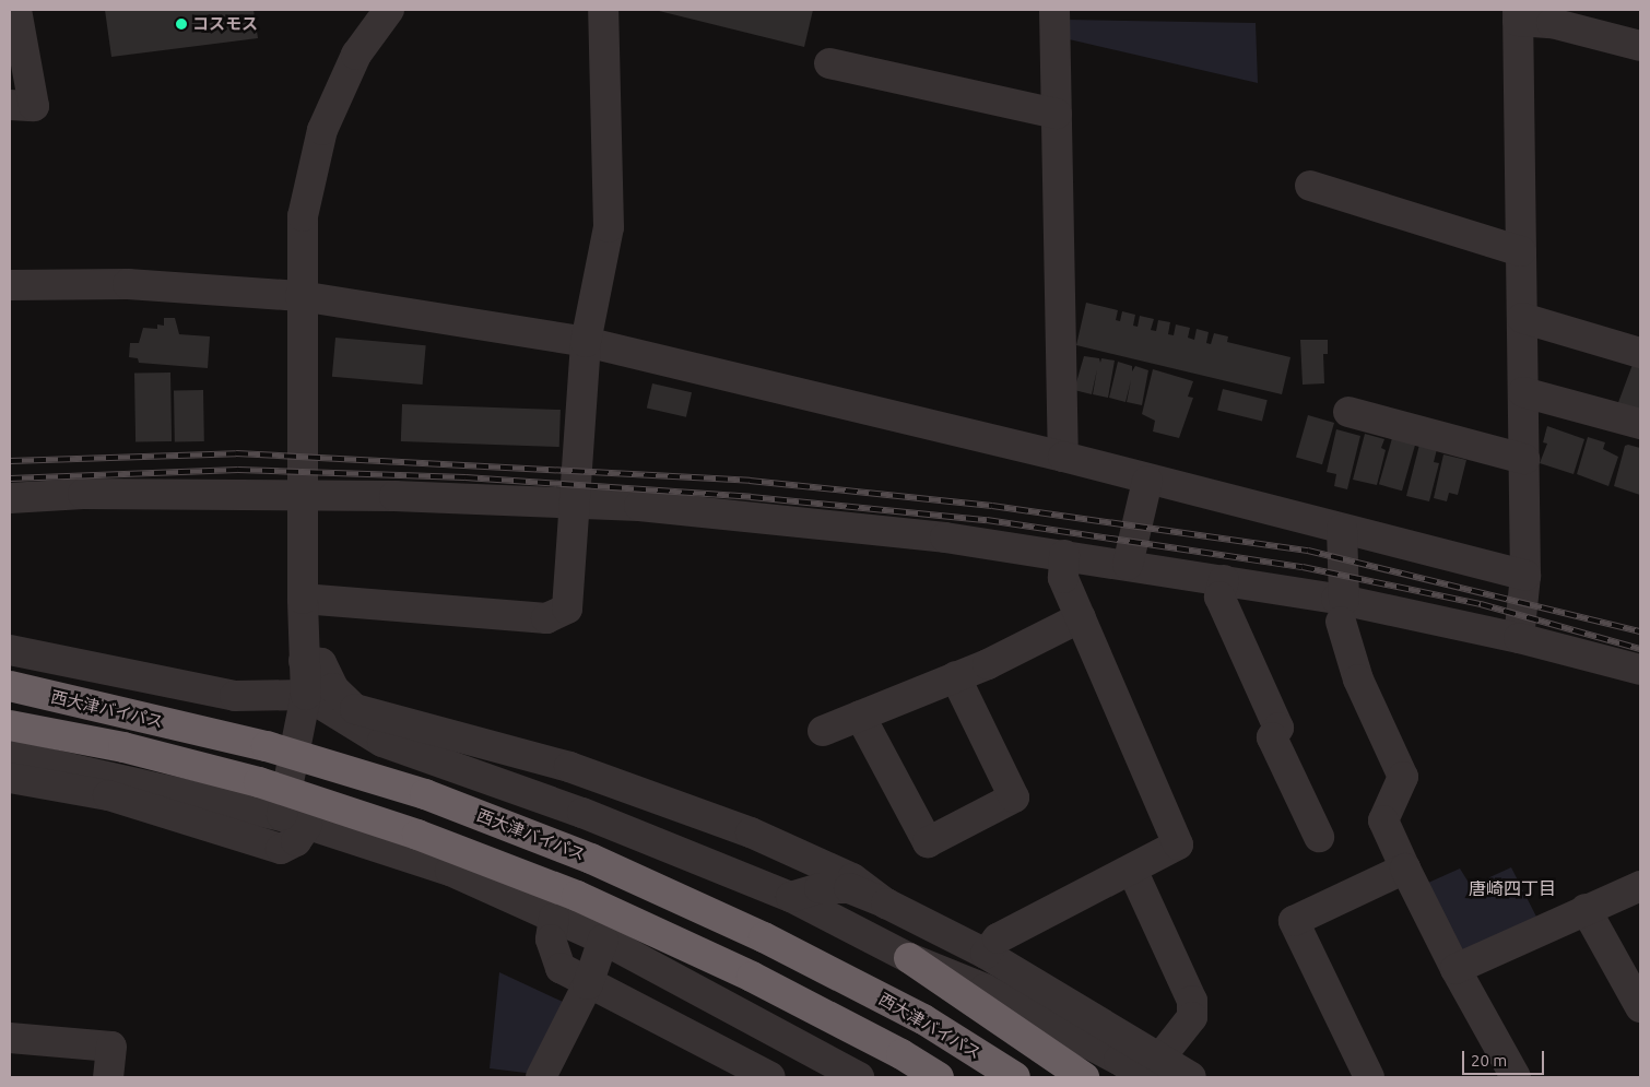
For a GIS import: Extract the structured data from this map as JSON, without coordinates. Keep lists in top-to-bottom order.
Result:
{
  "streets": {
    "highway": ["西大津バイパス"]
  },
  "districts": ["唐崎四丁目"],
  "places": ["コスモス"],
  "scale_bar": "20 m"
}
